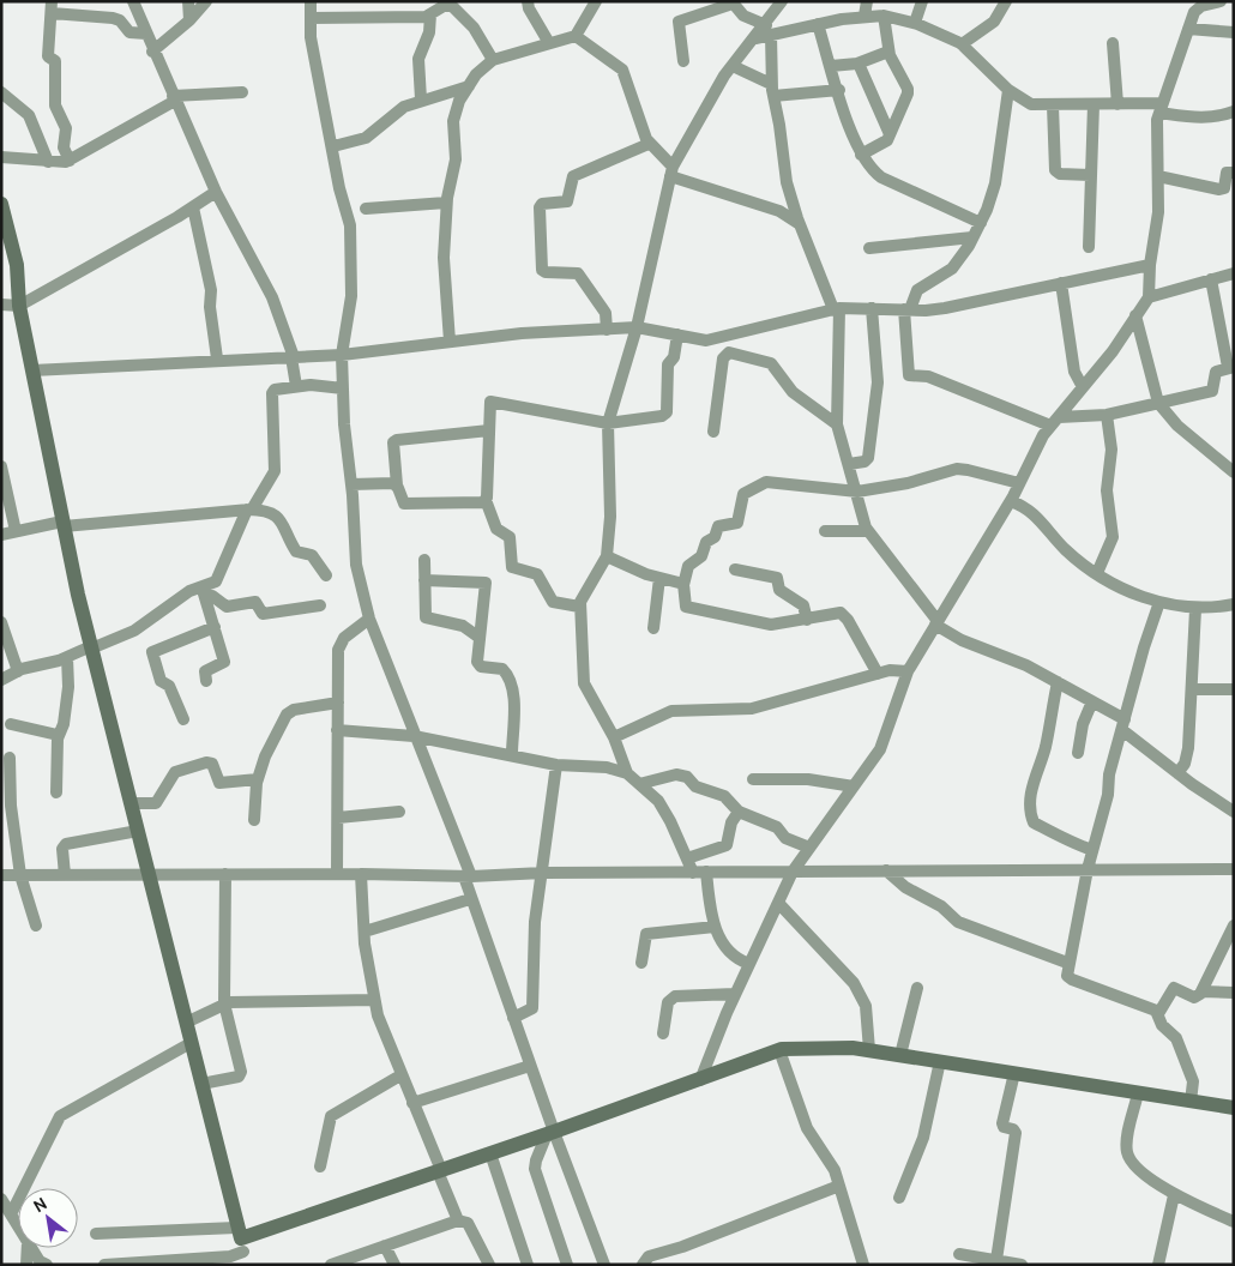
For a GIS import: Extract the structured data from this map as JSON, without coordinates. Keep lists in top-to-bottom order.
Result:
{
  "north": "top left"
}
